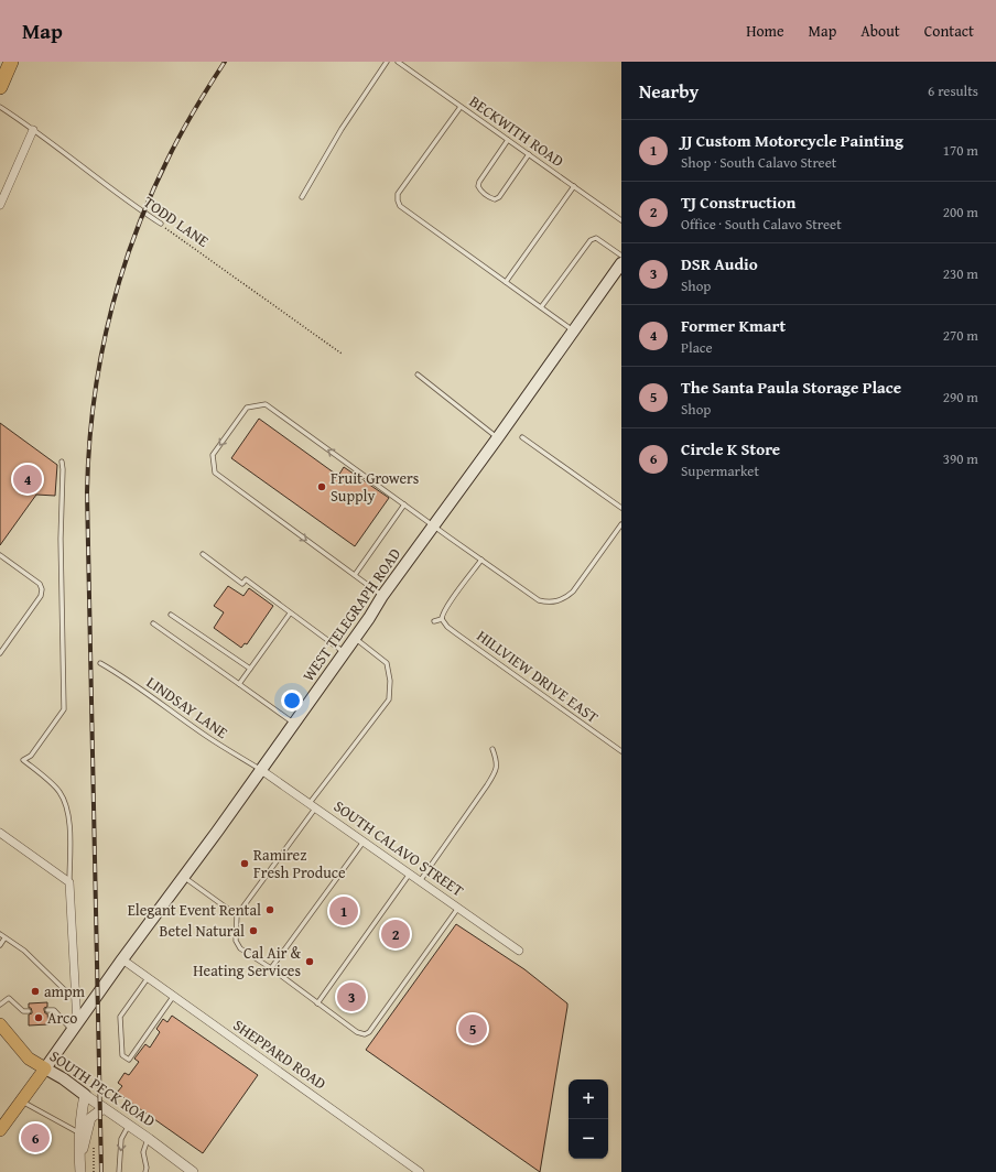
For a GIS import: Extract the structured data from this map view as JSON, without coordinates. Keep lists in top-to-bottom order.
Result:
{
  "streets": {
    "main road": ["WEST TELEGRAPH ROAD", "SOUTH PECK ROAD"],
    "street": ["SOUTH CALAVO STREET", "SHEPPARD ROAD"],
    "lane": [
      "BECKWITH ROAD",
      "TODD LANE",
      "HILLVIEW DRIVE EAST",
      "LINDSAY LANE"
    ]
  },
  "crossings": [
    ["WEST TELEGRAPH ROAD", "LINDSAY LANE"],
    ["WEST TELEGRAPH ROAD", "SOUTH CALAVO STREET"],
    ["WEST TELEGRAPH ROAD", "SHEPPARD ROAD"],
    ["WEST TELEGRAPH ROAD", "SOUTH PECK ROAD"],
    ["LINDSAY LANE", "SOUTH CALAVO STREET"]
  ],
  "places": [
    "Fruit Growers Supply",
    "Ramirez Fresh Produce",
    "Elegant Event Rental",
    "Betel Natural",
    "Cal Air & Heating Services",
    "ampm",
    "Arco"
  ],
  "page": {
    "header": "Map",
    "nav": [
      "Home",
      "Map",
      "About",
      "Contact"
    ],
    "heading": ["Nearby", "6 results"],
    "list": [
      {
        "mark": "1",
        "name": "JJ Custom Motorcycle Painting",
        "note": "Shop · South Calavo Street",
        "value": "170 m"
      },
      {
        "mark": "2",
        "name": "TJ Construction",
        "note": "Office · South Calavo Street",
        "value": "200 m"
      },
      {
        "mark": "3",
        "name": "DSR Audio",
        "note": "Shop",
        "value": "230 m"
      },
      {
        "mark": "4",
        "name": "Former Kmart",
        "note": "Place",
        "value": "270 m"
      },
      {
        "mark": "5",
        "name": "The Santa Paula Storage Place",
        "note": "Shop",
        "value": "290 m"
      },
      {
        "mark": "6",
        "name": "Circle K Store",
        "note": "Supermarket",
        "value": "390 m"
      }
    ],
    "pins": [
      "4",
      "1",
      "2",
      "3",
      "5",
      "6"
    ],
    "map_buttons": ["+", "−"]
  }
}
